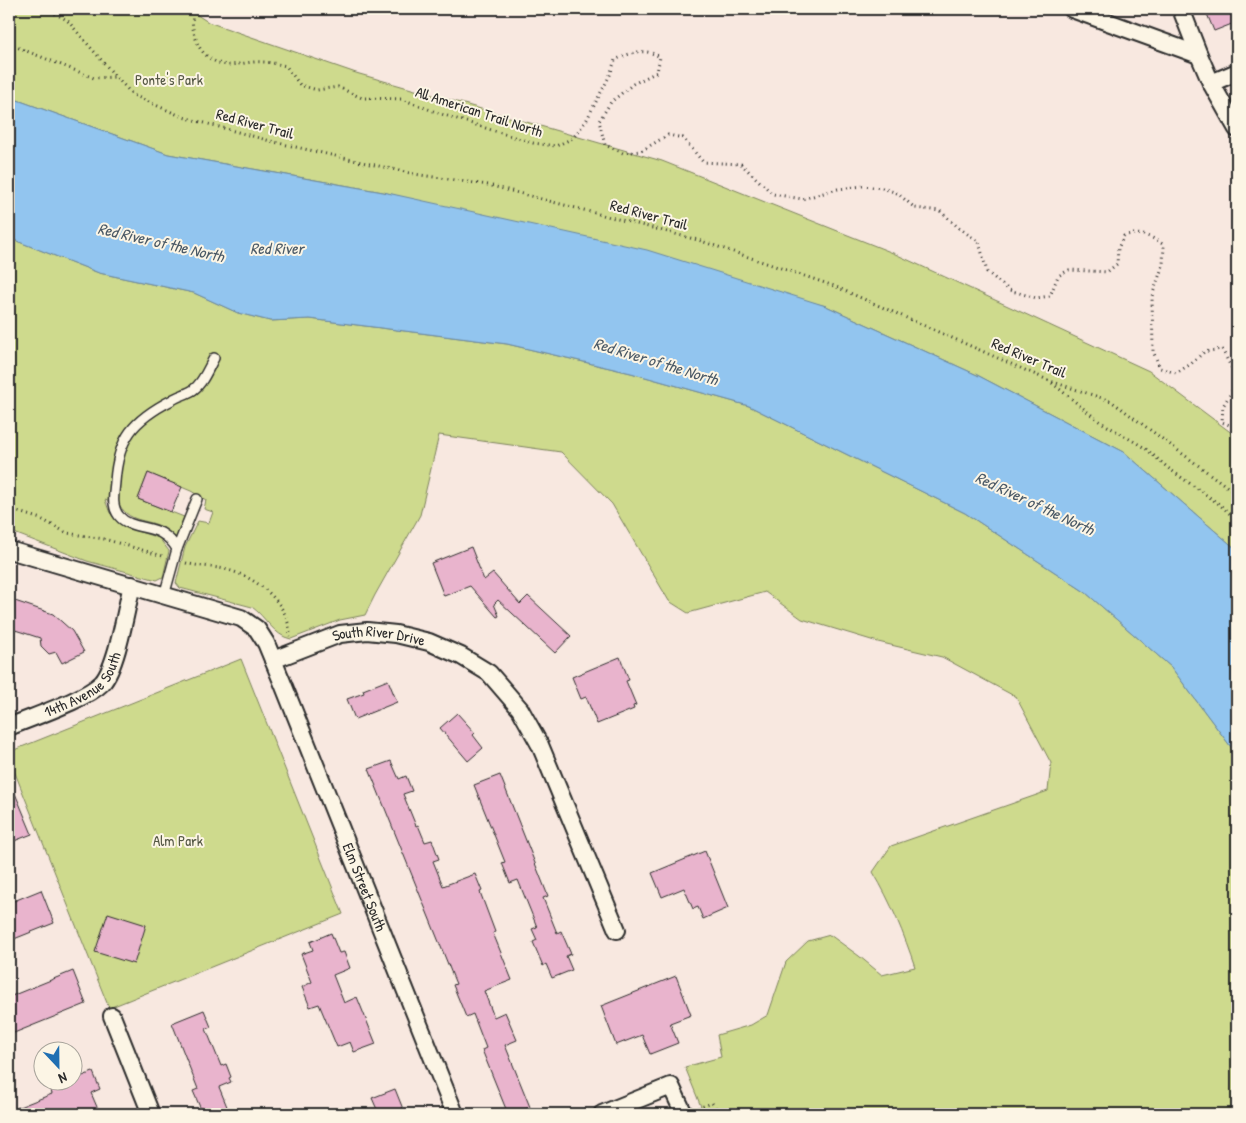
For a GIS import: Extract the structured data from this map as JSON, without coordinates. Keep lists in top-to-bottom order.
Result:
{
  "streets": {
    "street": ["South River Drive", "14th Avenue South", "Elm Street South"],
    "path": ["All American Trail North", "Red River Trail"]
  },
  "crossings": [
    ["South River Drive", "Elm Street South"]
  ],
  "water": ["Red River of the North", "Red River"],
  "parks": ["Ponte's Park", "Alm Park"],
  "north": "bottom"
}
